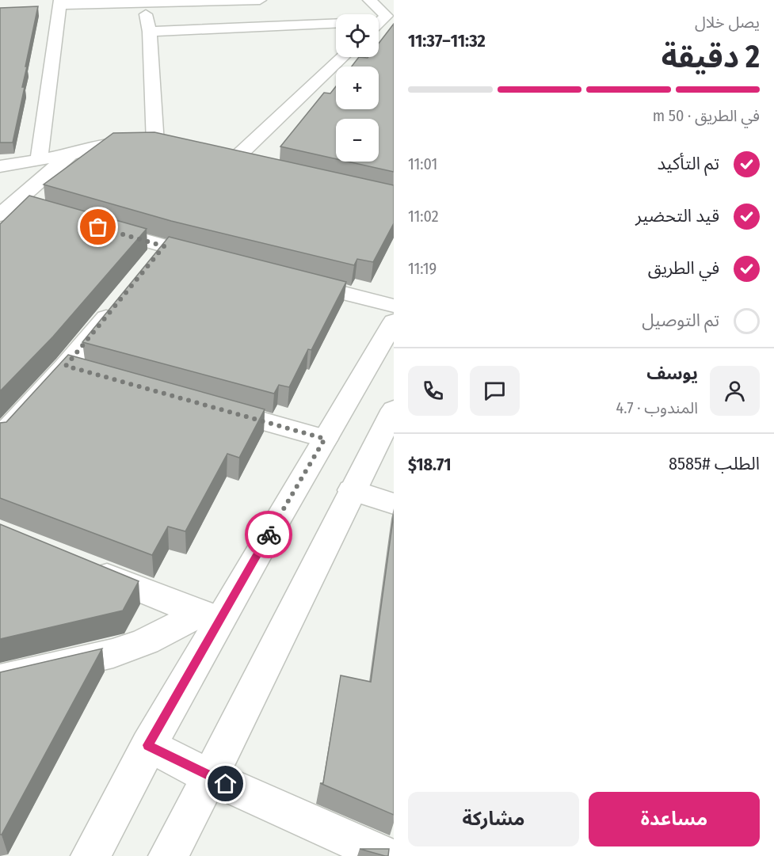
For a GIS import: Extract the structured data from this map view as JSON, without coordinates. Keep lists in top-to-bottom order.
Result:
{
  "page": {
    "heading": ["2 دقيقة", "يصل خلال", "11:32–11:37"],
    "panel": [
      "يوسف",
      "المندوب · 4.7",
      "الطلب #8585",
      "$18.71"
    ],
    "map_buttons": ["+", "−"],
    "bar": "في الطريق · 50 m",
    "list": [
      ["تم التأكيد", "11:01"],
      ["قيد التحضير", "11:02"],
      ["في الطريق", "11:19"],
      "تم التوصيل"
    ],
    "buttons": ["مساعدة", "مشاركة"]
  }
}
